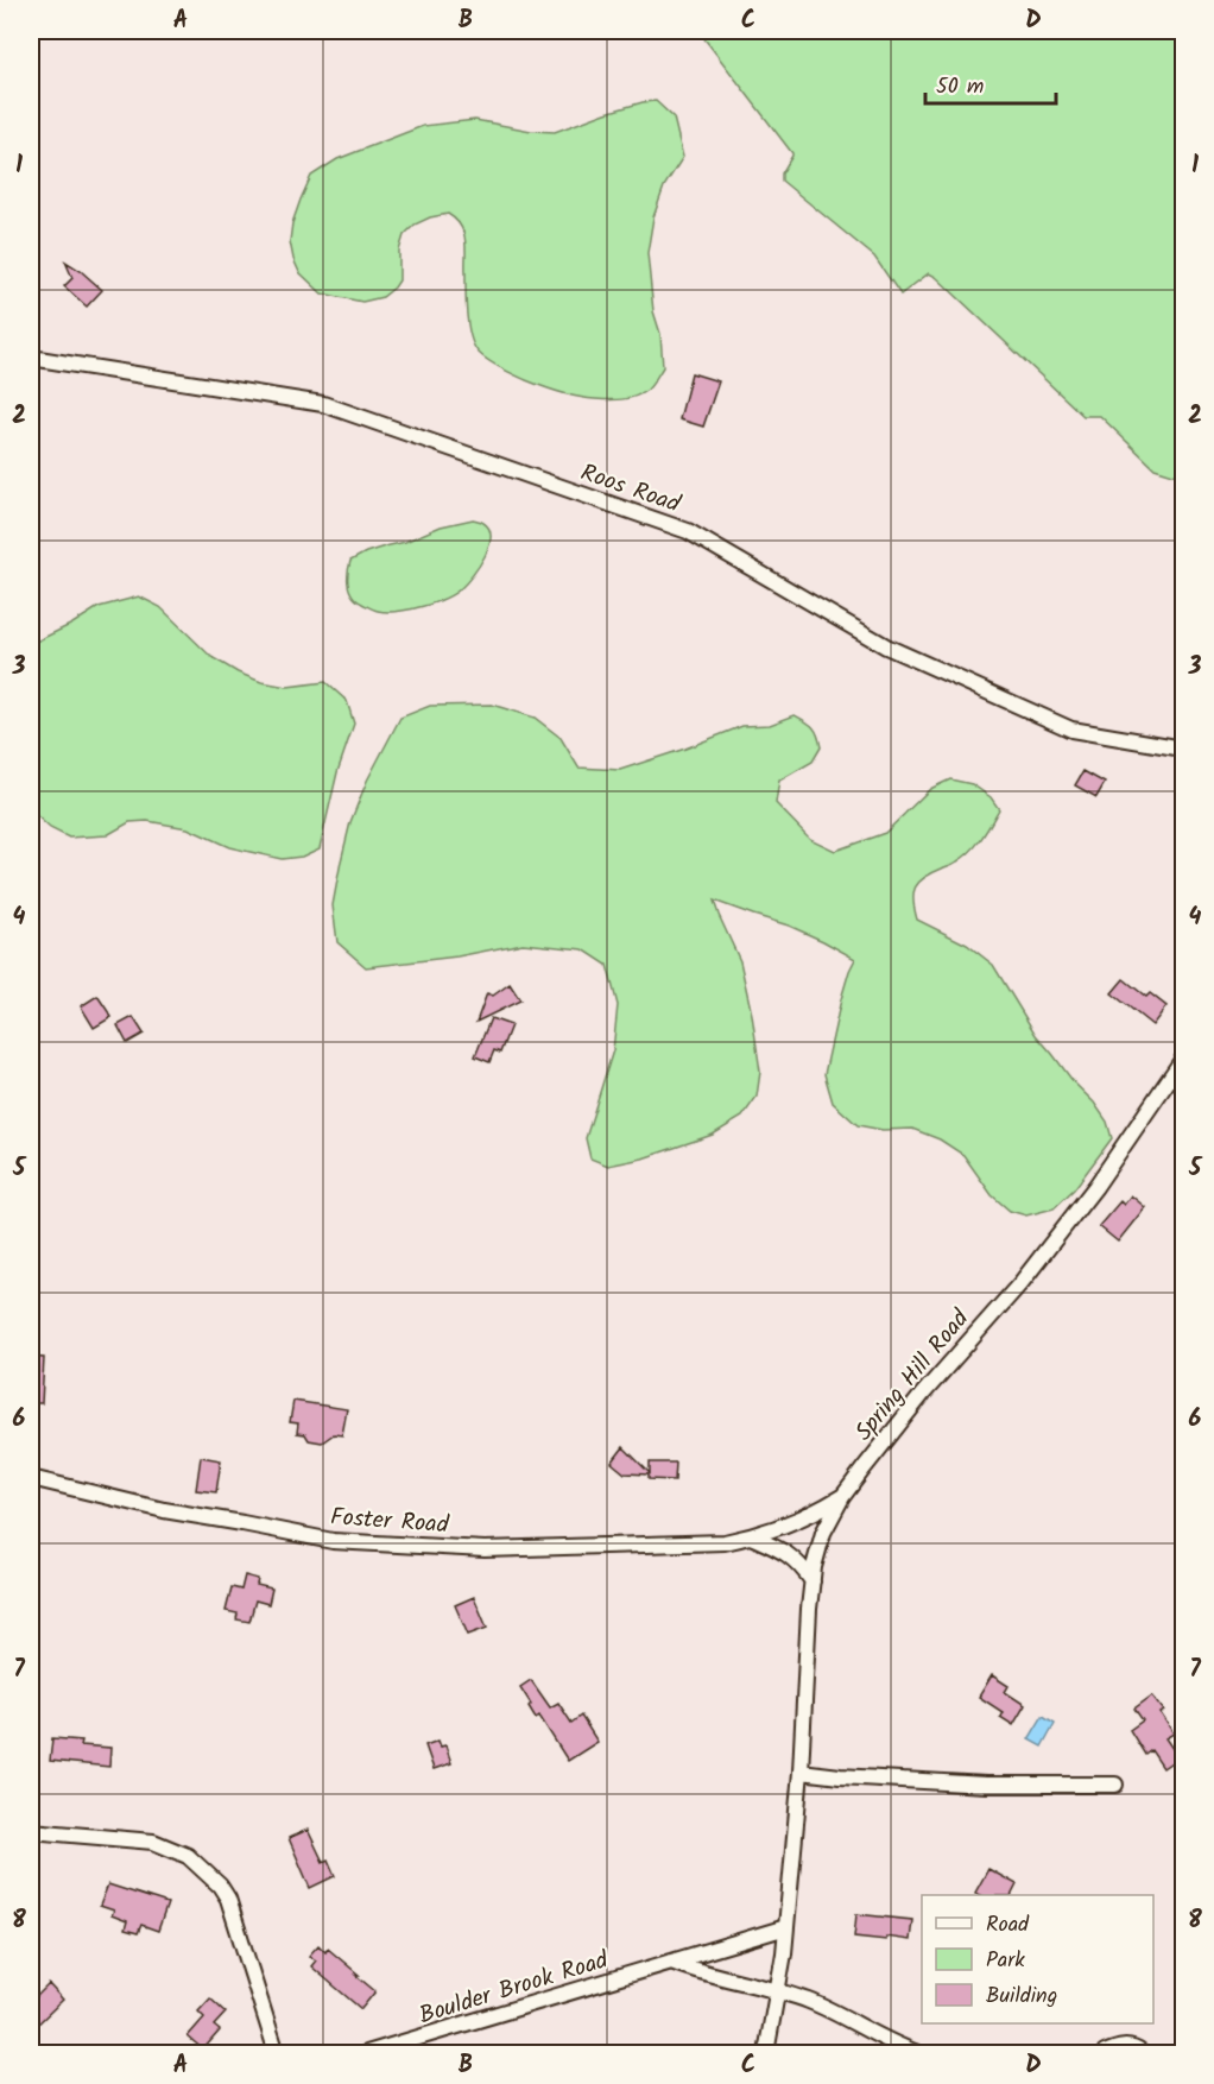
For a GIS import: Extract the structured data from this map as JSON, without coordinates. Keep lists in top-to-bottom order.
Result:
{
  "streets": {
    "street": [
      "Roos Road",
      "Spring Hill Road",
      "Foster Road",
      "Boulder Brook Road"
    ]
  },
  "crossings": [
    ["Spring Hill Road", "Foster Road"],
    ["Spring Hill Road", "Boulder Brook Road"]
  ],
  "legend": ["Road", "Park", "Building"],
  "scale_bar": "50 m",
  "grid": {
    "columns": [
      "A",
      "B",
      "C",
      "D"
    ],
    "rows": [
      "1",
      "2",
      "3",
      "4",
      "5",
      "6",
      "7",
      "8"
    ]
  }
}
